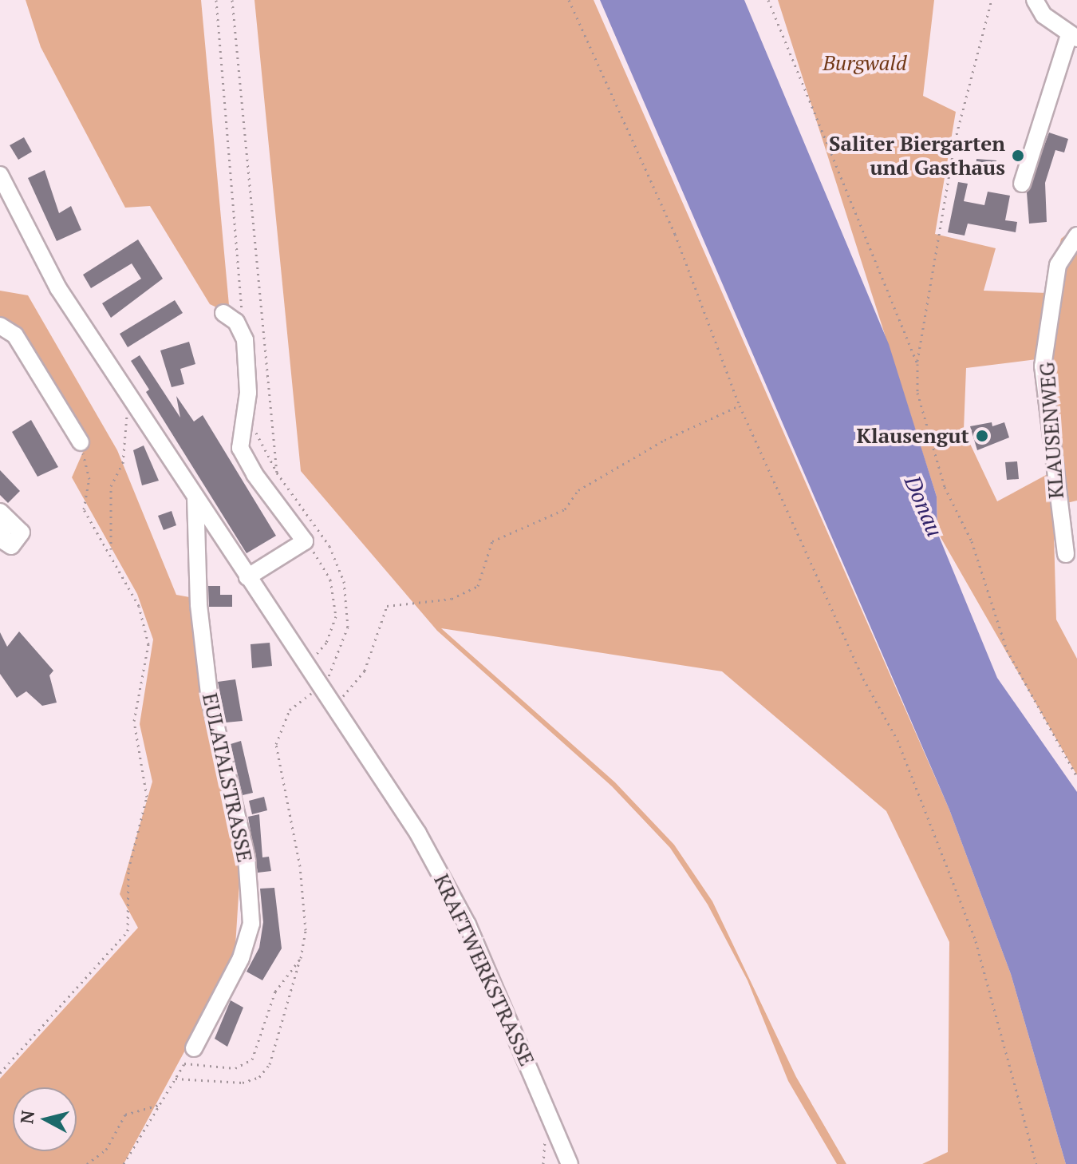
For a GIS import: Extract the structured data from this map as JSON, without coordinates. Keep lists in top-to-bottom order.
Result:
{
  "streets": {
    "street": ["KLAUSENWEG", "EULATALSTRASSE", "KRAFTWERKSTRASSE"]
  },
  "water": ["Donau"],
  "parks": ["Burgwald"],
  "places": ["Saliter Biergarten und Gasthaus", "Klausengut"],
  "north": "left"
}
